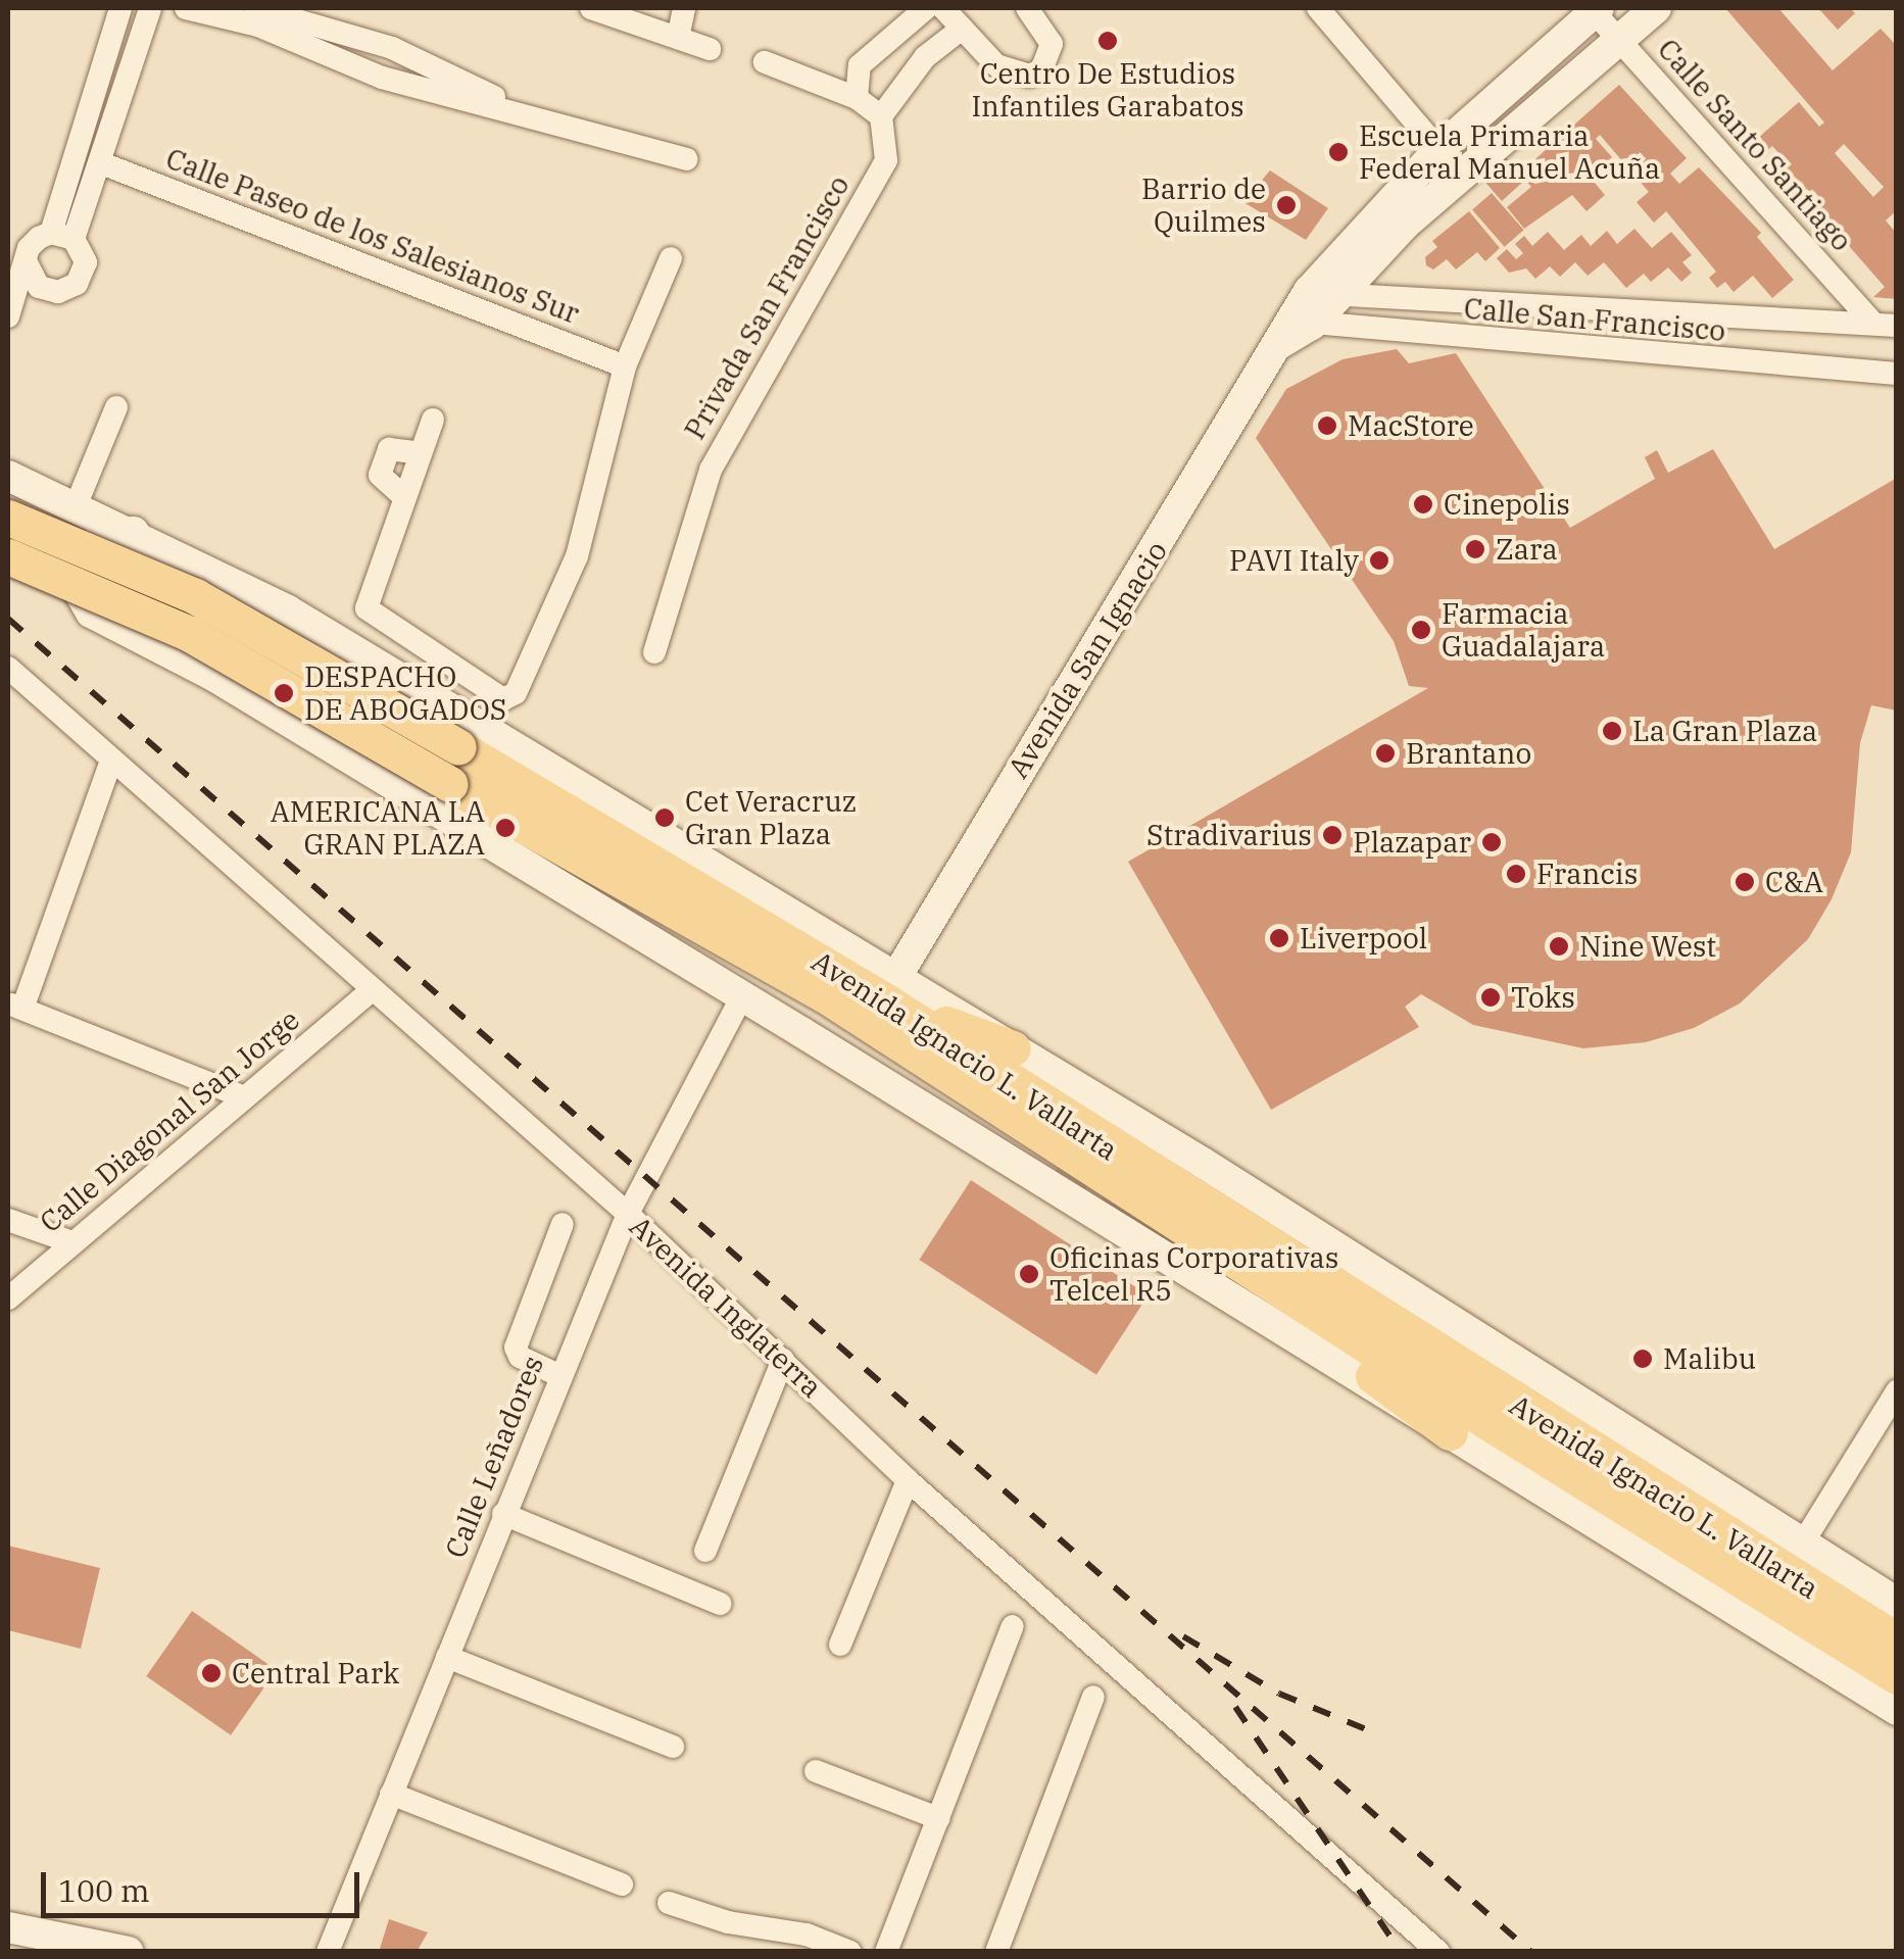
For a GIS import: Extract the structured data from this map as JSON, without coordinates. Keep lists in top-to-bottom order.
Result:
{
  "streets": {
    "main road": ["Avenida San Ignacio", "Avenida Ignacio L. Vallarta"],
    "street": [
      "Calle Santo Santiago",
      "Calle Paseo de los Salesianos Sur",
      "Privada San Francisco",
      "Calle San Francisco",
      "Calle Diagonal San Jorge",
      "Avenida Inglaterra",
      "Calle Leñadores"
    ]
  },
  "crossings": [
    ["Calle Santo Santiago", "Calle San Francisco"],
    ["Calle Santo Santiago", "Avenida San Ignacio"],
    ["Calle San Francisco", "Avenida San Ignacio"],
    ["Avenida San Ignacio", "Avenida Ignacio L. Vallarta"],
    ["Avenida Ignacio L. Vallarta", "Calle Leñadores"],
    ["Calle Diagonal San Jorge", "Avenida Inglaterra"],
    ["Avenida Inglaterra", "Calle Leñadores"]
  ],
  "places": [
    "Centro De Estudios Infantiles Garabatos",
    "Escuela Primaria Federal Manuel Acuña",
    "Barrio de Quilmes",
    "MacStore",
    "Cinepolis",
    "Zara",
    "PAVI Italy",
    "Farmacia Guadalajara",
    "DESPACHO DE ABOGADOS",
    "La Gran Plaza",
    "Brantano",
    "Cet Veracruz Gran Plaza",
    "AMERICANA LA GRAN PLAZA",
    "Stradivarius",
    "Plazapar",
    "Francis",
    "C&A",
    "Liverpool",
    "Nine West",
    "Toks",
    "Oficinas Corporativas Telcel R5",
    "Malibu",
    "Central Park"
  ],
  "scale_bar": "100 m"
}
